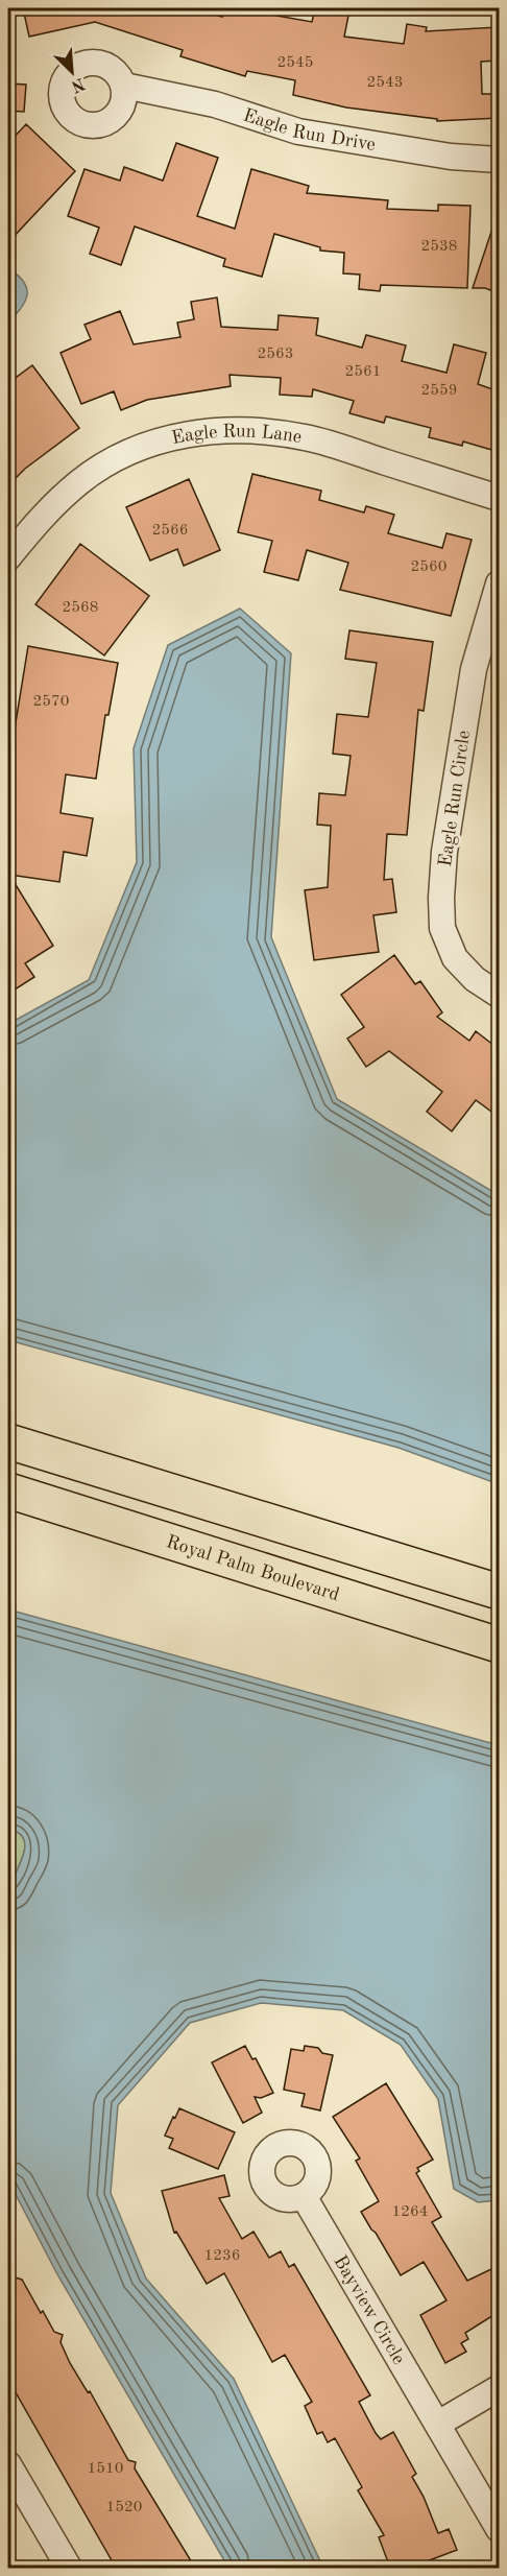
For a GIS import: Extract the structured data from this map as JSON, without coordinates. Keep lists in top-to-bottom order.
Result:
{
  "streets": {
    "main road": ["Royal Palm Boulevard"],
    "street": [
      "Eagle Run Drive",
      "Eagle Run Lane",
      "Eagle Run Circle",
      "Bayview Circle"
    ]
  },
  "house_numbers": [
    "2545",
    "2543",
    "2538",
    "2563",
    "2561",
    "2559",
    "2566",
    "2560",
    "2568",
    "2570",
    "1264",
    "1236",
    "1510",
    "1520"
  ],
  "north": "bottom right"
}
